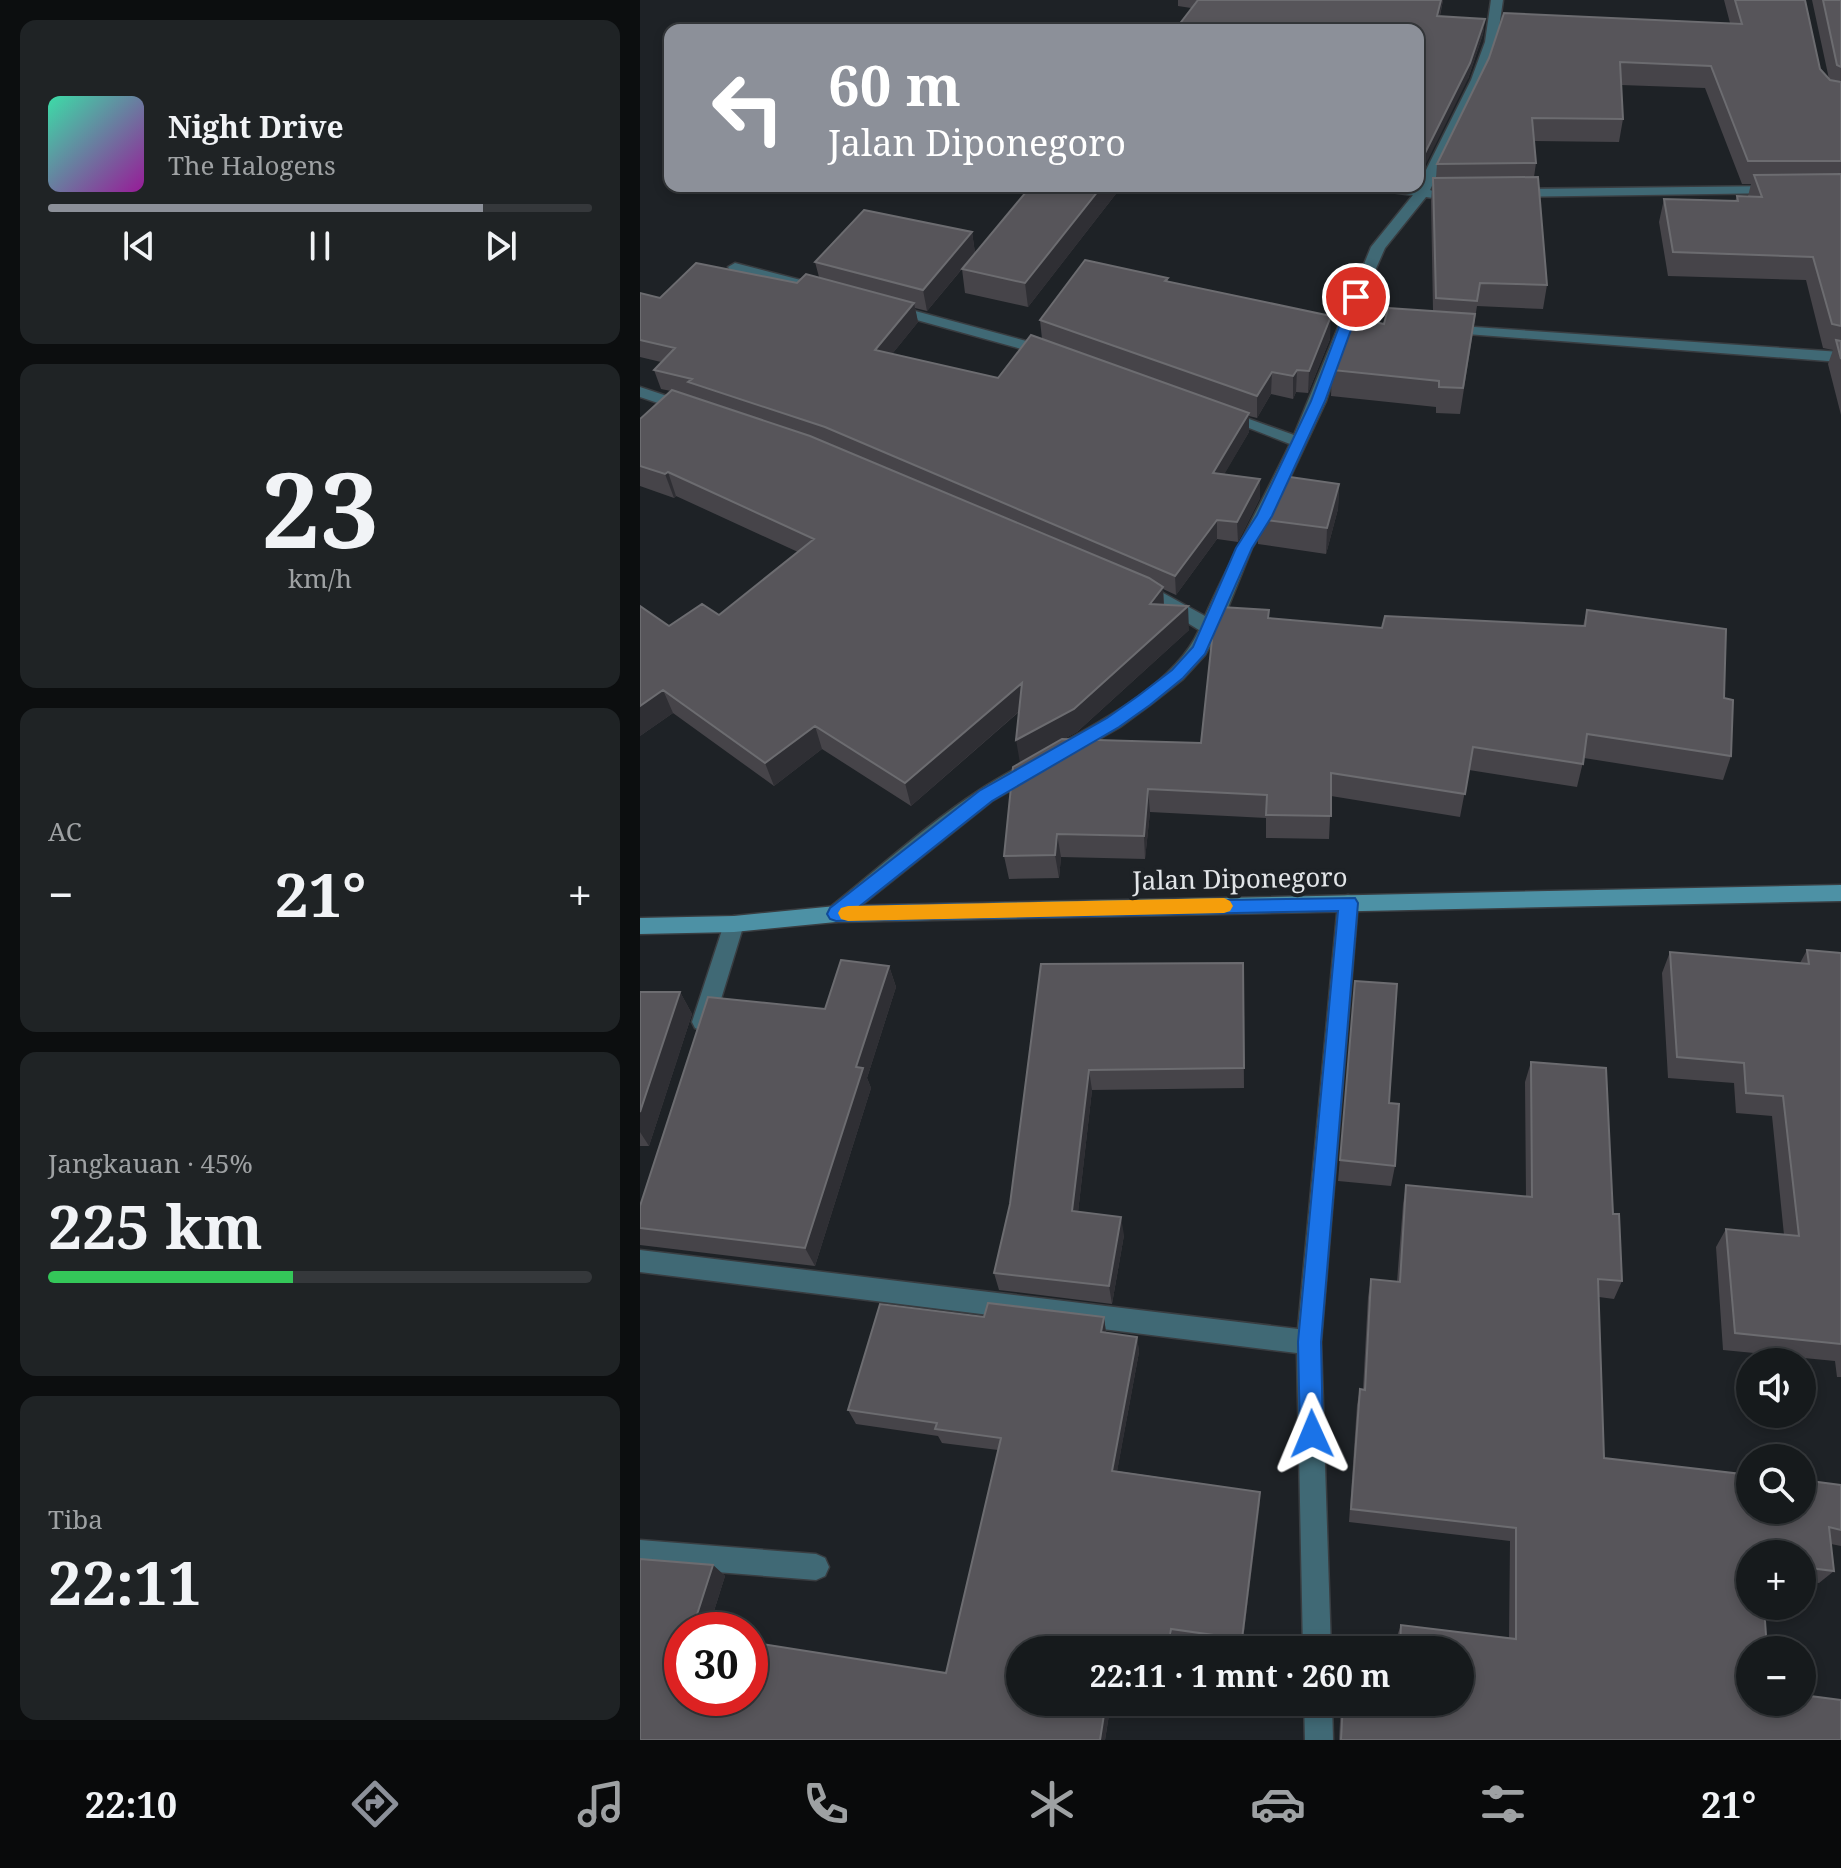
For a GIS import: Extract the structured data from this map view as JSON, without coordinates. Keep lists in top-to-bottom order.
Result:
{
  "streets": {
    "street": ["Jalan Diponegoro"]
  },
  "page": {
    "turn": ["60 m", "Jalan Diponegoro"],
    "song": ["Night Drive", "The Halogens"],
    "tile": [
      ["23", "km/h"],
      "AC",
      ["Jangkauan · 45%", "225 km"],
      ["Tiba", "22:11"]
    ],
    "heat": ["−", "21°", "+"],
    "map_buttons": ["+", "−"],
    "limit": "30",
    "trip": "22:11 · 1 mnt · 260 m",
    "tabs": ["22:10", "21°"]
  }
}
